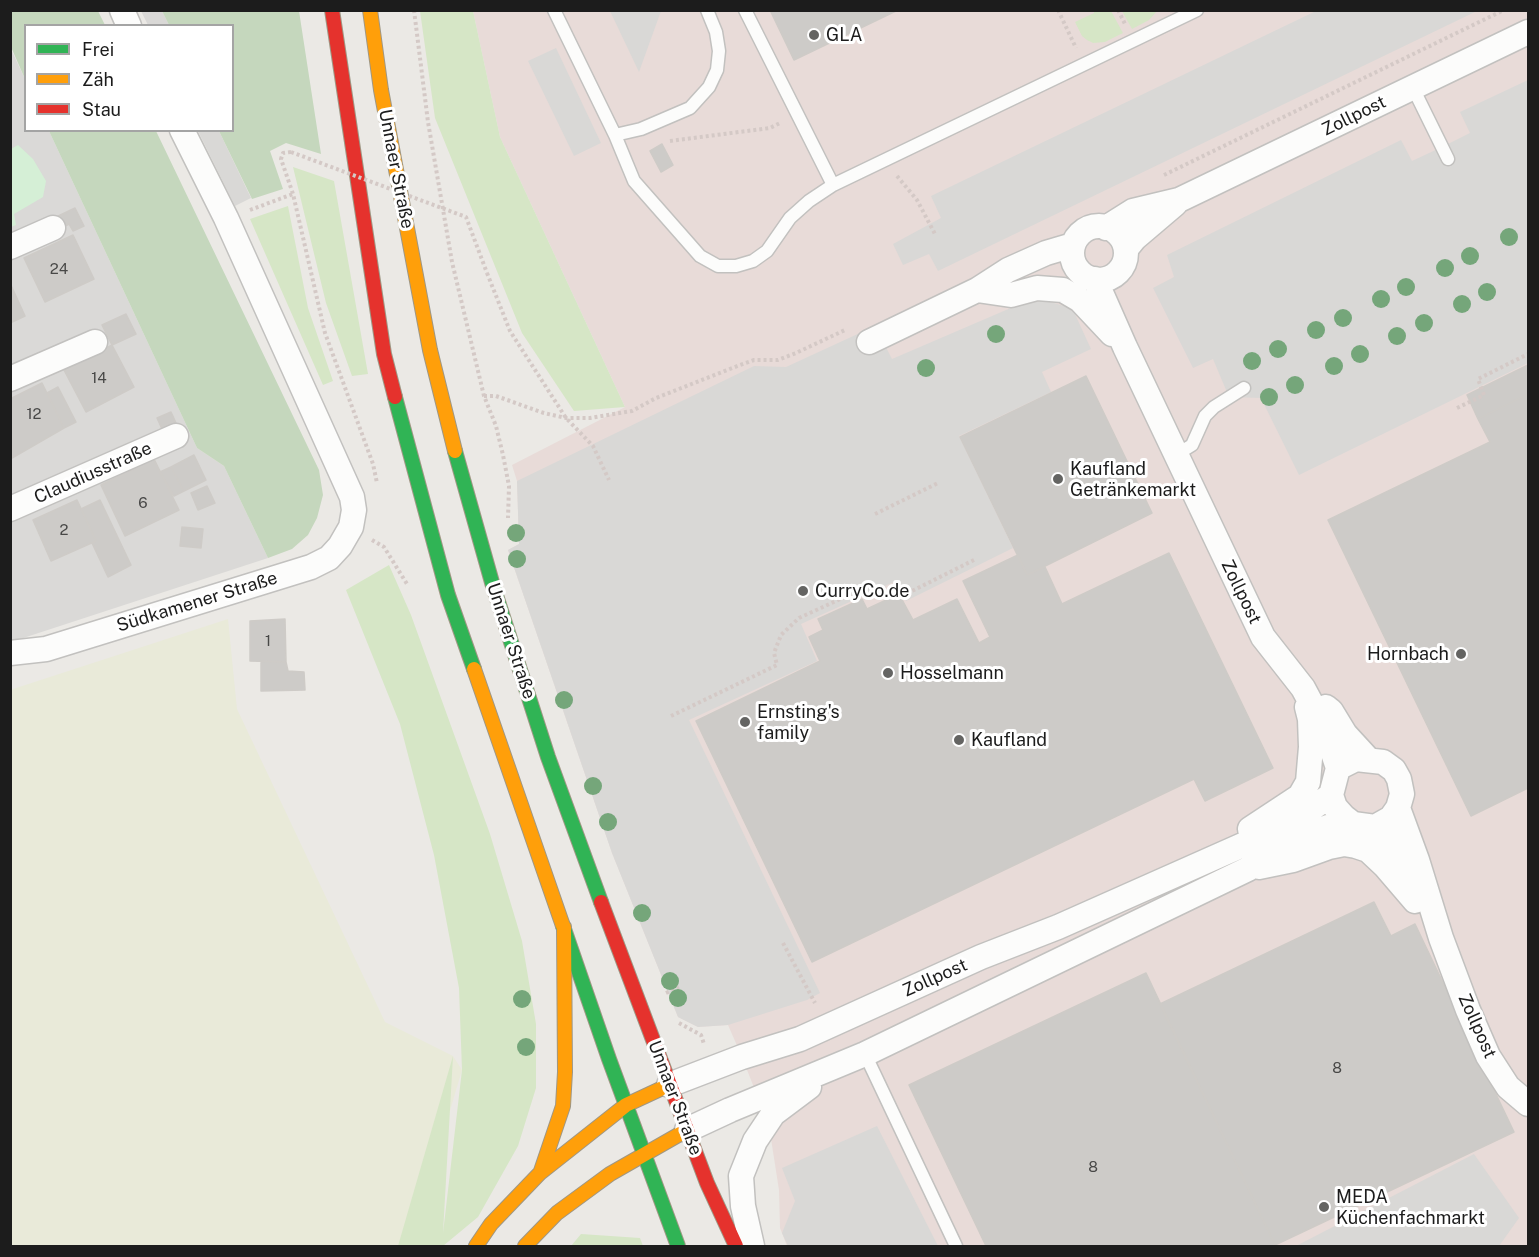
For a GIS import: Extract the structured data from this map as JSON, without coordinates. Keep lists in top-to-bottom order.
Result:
{
  "streets": {
    "main road": ["Unnaer Straße"],
    "street": ["Zollpost", "Claudiusstraße", "Südkamener Straße"]
  },
  "crossings": [
    ["Zollpost", "Unnaer Straße"]
  ],
  "places": [
    "GLA",
    "Kaufland Getränkemarkt",
    "CurryCo.de",
    "Hornbach",
    "Hosselmann",
    "Ernsting's family",
    "Kaufland",
    "MEDA Küchenfachmarkt"
  ],
  "house_numbers": [
    "24",
    "14",
    "12",
    "6",
    "2",
    "1",
    "8",
    "8"
  ],
  "legend": ["Frei", "Zäh", "Stau"]
}
